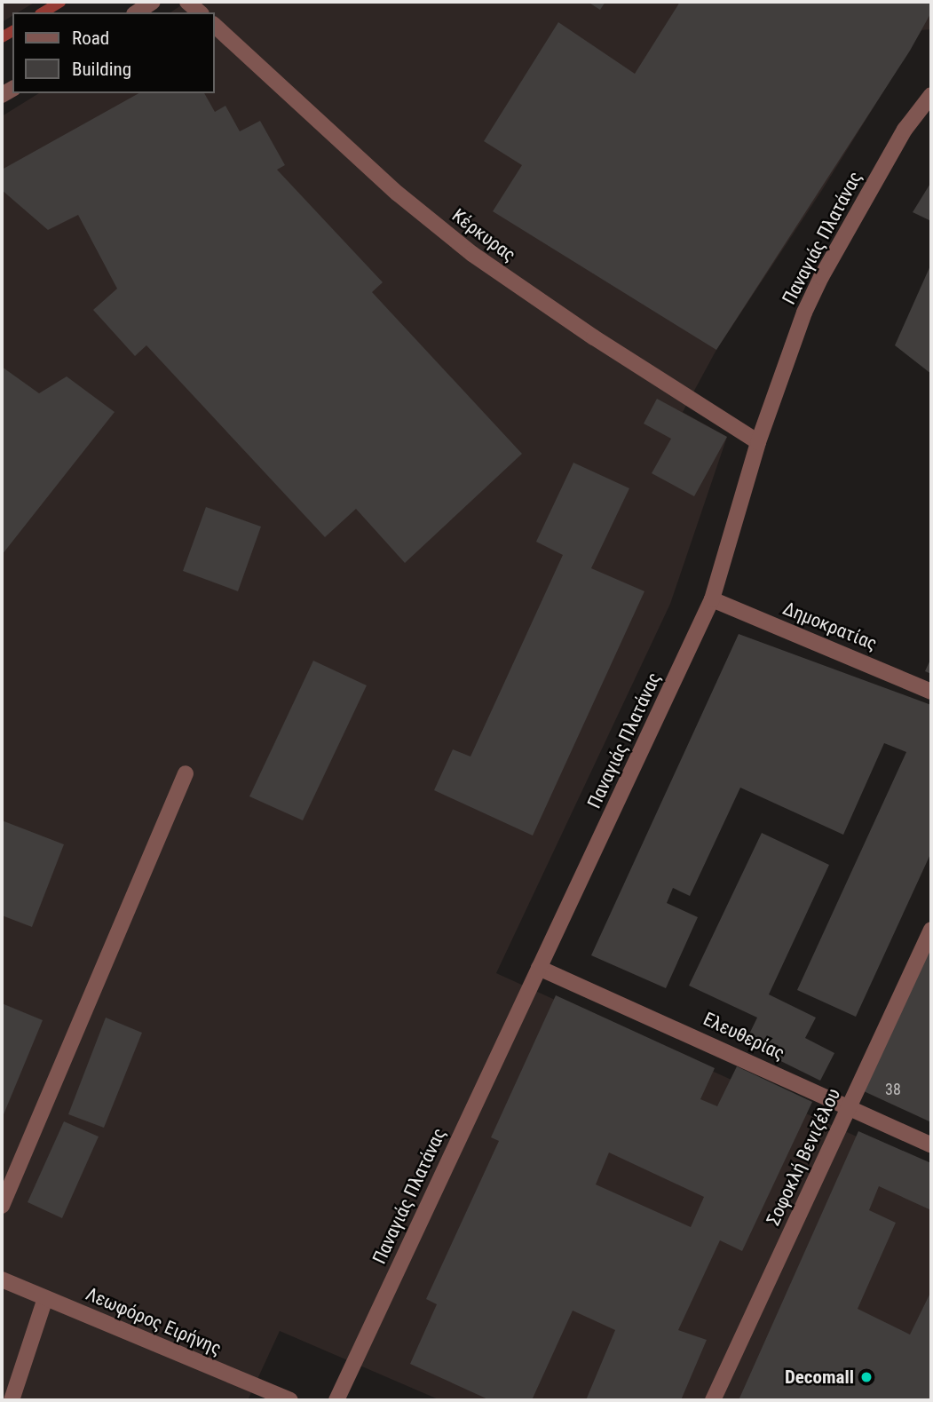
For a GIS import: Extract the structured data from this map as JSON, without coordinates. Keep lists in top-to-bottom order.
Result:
{
  "streets": {
    "street": [
      "Κέρκυρας",
      "Παναγιάς Πλατάνας",
      "Δημοκρατίας",
      "Ελευθερίας",
      "Σοφοκλή Βενιζέλου",
      "Λεωφόρος Ειρήνης"
    ]
  },
  "crossings": [
    ["Κέρκυρας", "Παναγιάς Πλατάνας"],
    ["Παναγιάς Πλατάνας", "Δημοκρατίας"],
    ["Παναγιάς Πλατάνας", "Ελευθερίας"],
    ["Ελευθερίας", "Σοφοκλή Βενιζέλου"]
  ],
  "places": ["Decomall"],
  "house_numbers": ["38"],
  "legend": ["Road", "Building"]
}
